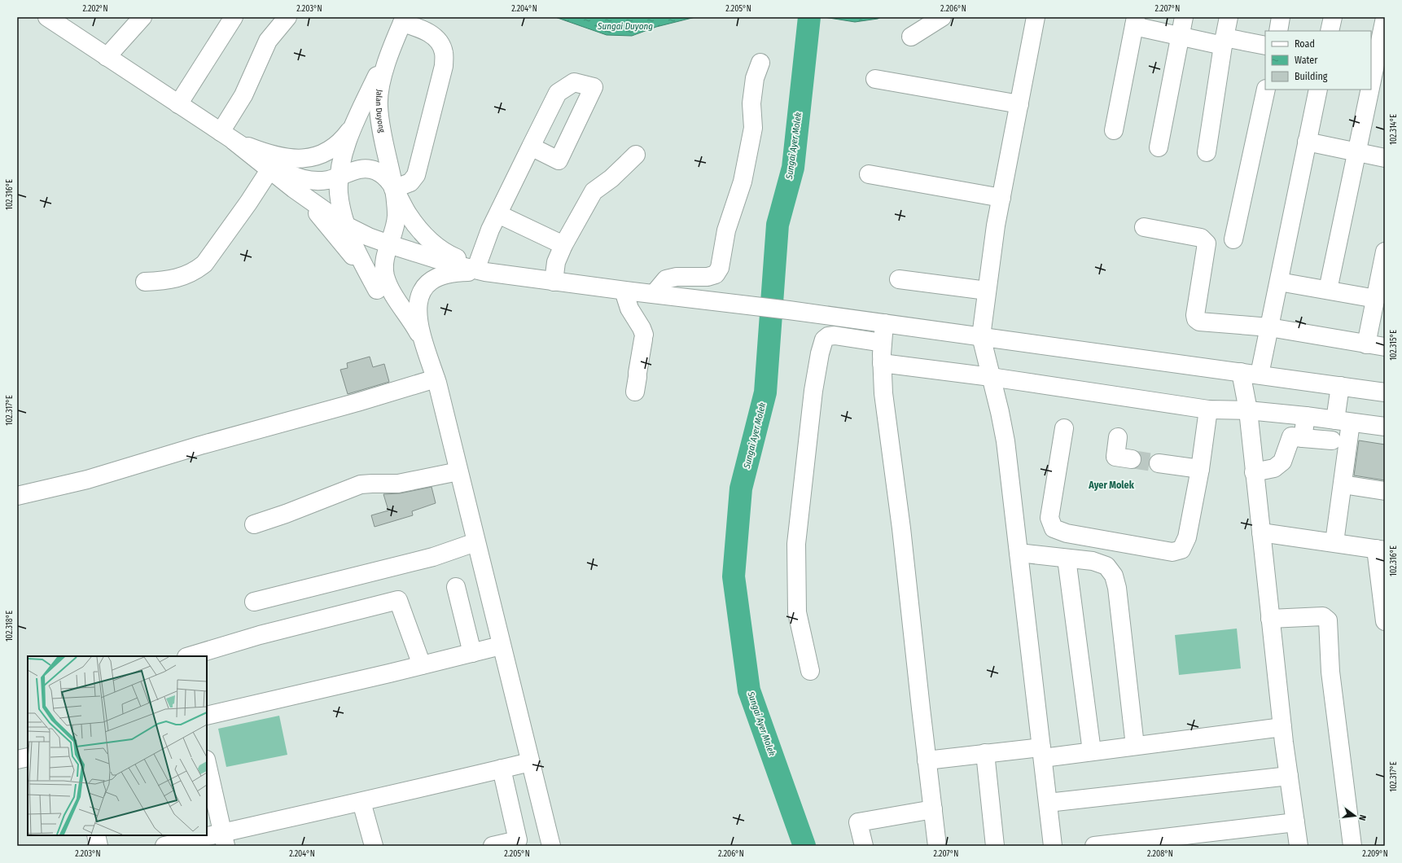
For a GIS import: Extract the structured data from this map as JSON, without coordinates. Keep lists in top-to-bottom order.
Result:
{
  "streets": {
    "street": ["Jalan Duyong"]
  },
  "districts": ["Ayer Molek"],
  "water": ["Sungai Duyong", "Sungai Ayer Molek"],
  "legend": ["Road", "Water", "Building"],
  "north": "right",
  "coordinates": [
    "2.202°N",
    "2.203°N",
    "2.204°N",
    "2.205°N",
    "2.206°N",
    "2.207°N",
    "102.314°E",
    "102.316°E",
    "102.315°E",
    "102.317°E",
    "102.318°E",
    "2.208°N",
    "2.209°N"
  ]
}
